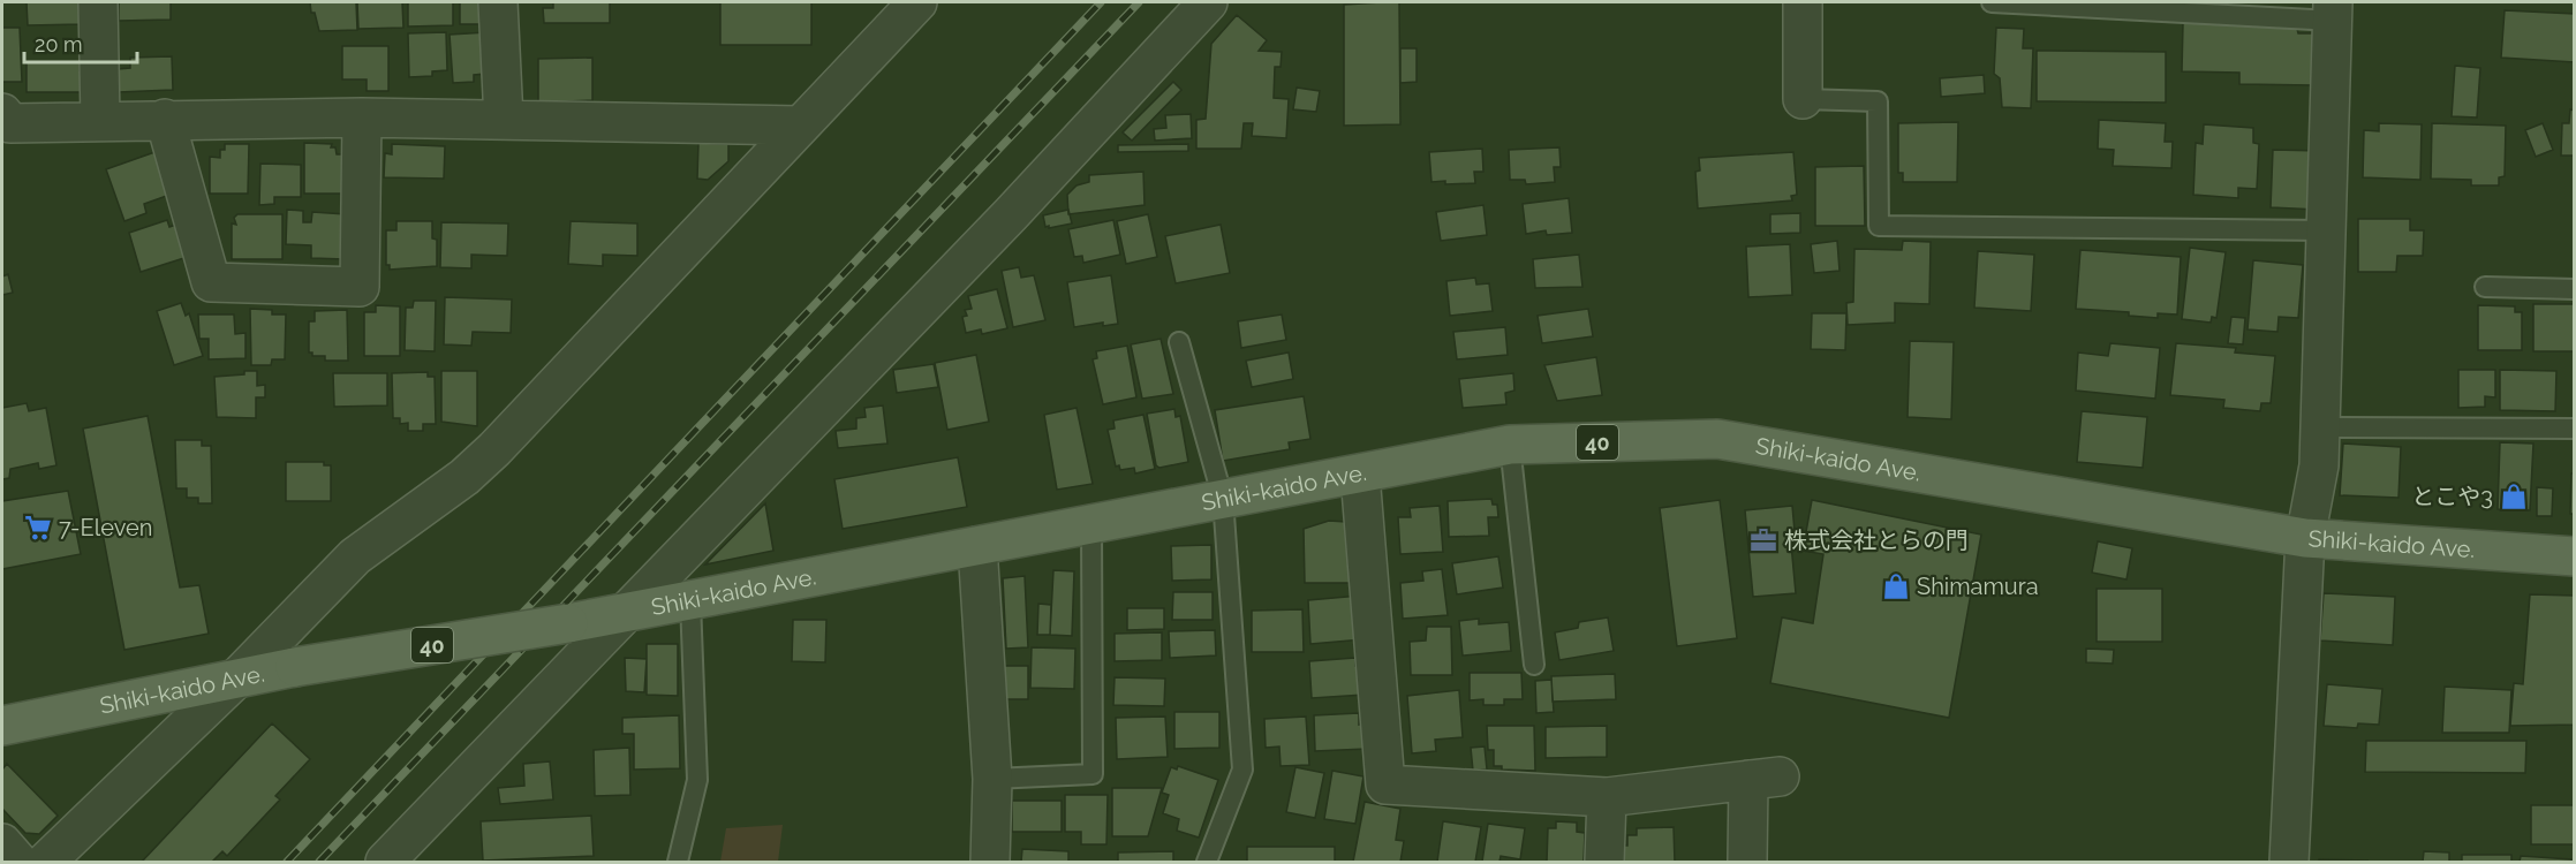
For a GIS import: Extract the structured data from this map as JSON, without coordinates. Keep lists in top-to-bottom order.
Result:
{
  "streets": {
    "main road": ["40", "Shiki-kaido Ave."]
  },
  "places": {
    "shop": ["とこや3", "Shimamura"],
    "supermarket": ["7-Eleven"],
    "office": ["株式会社とらの門"]
  },
  "scale_bar": "20 m"
}
